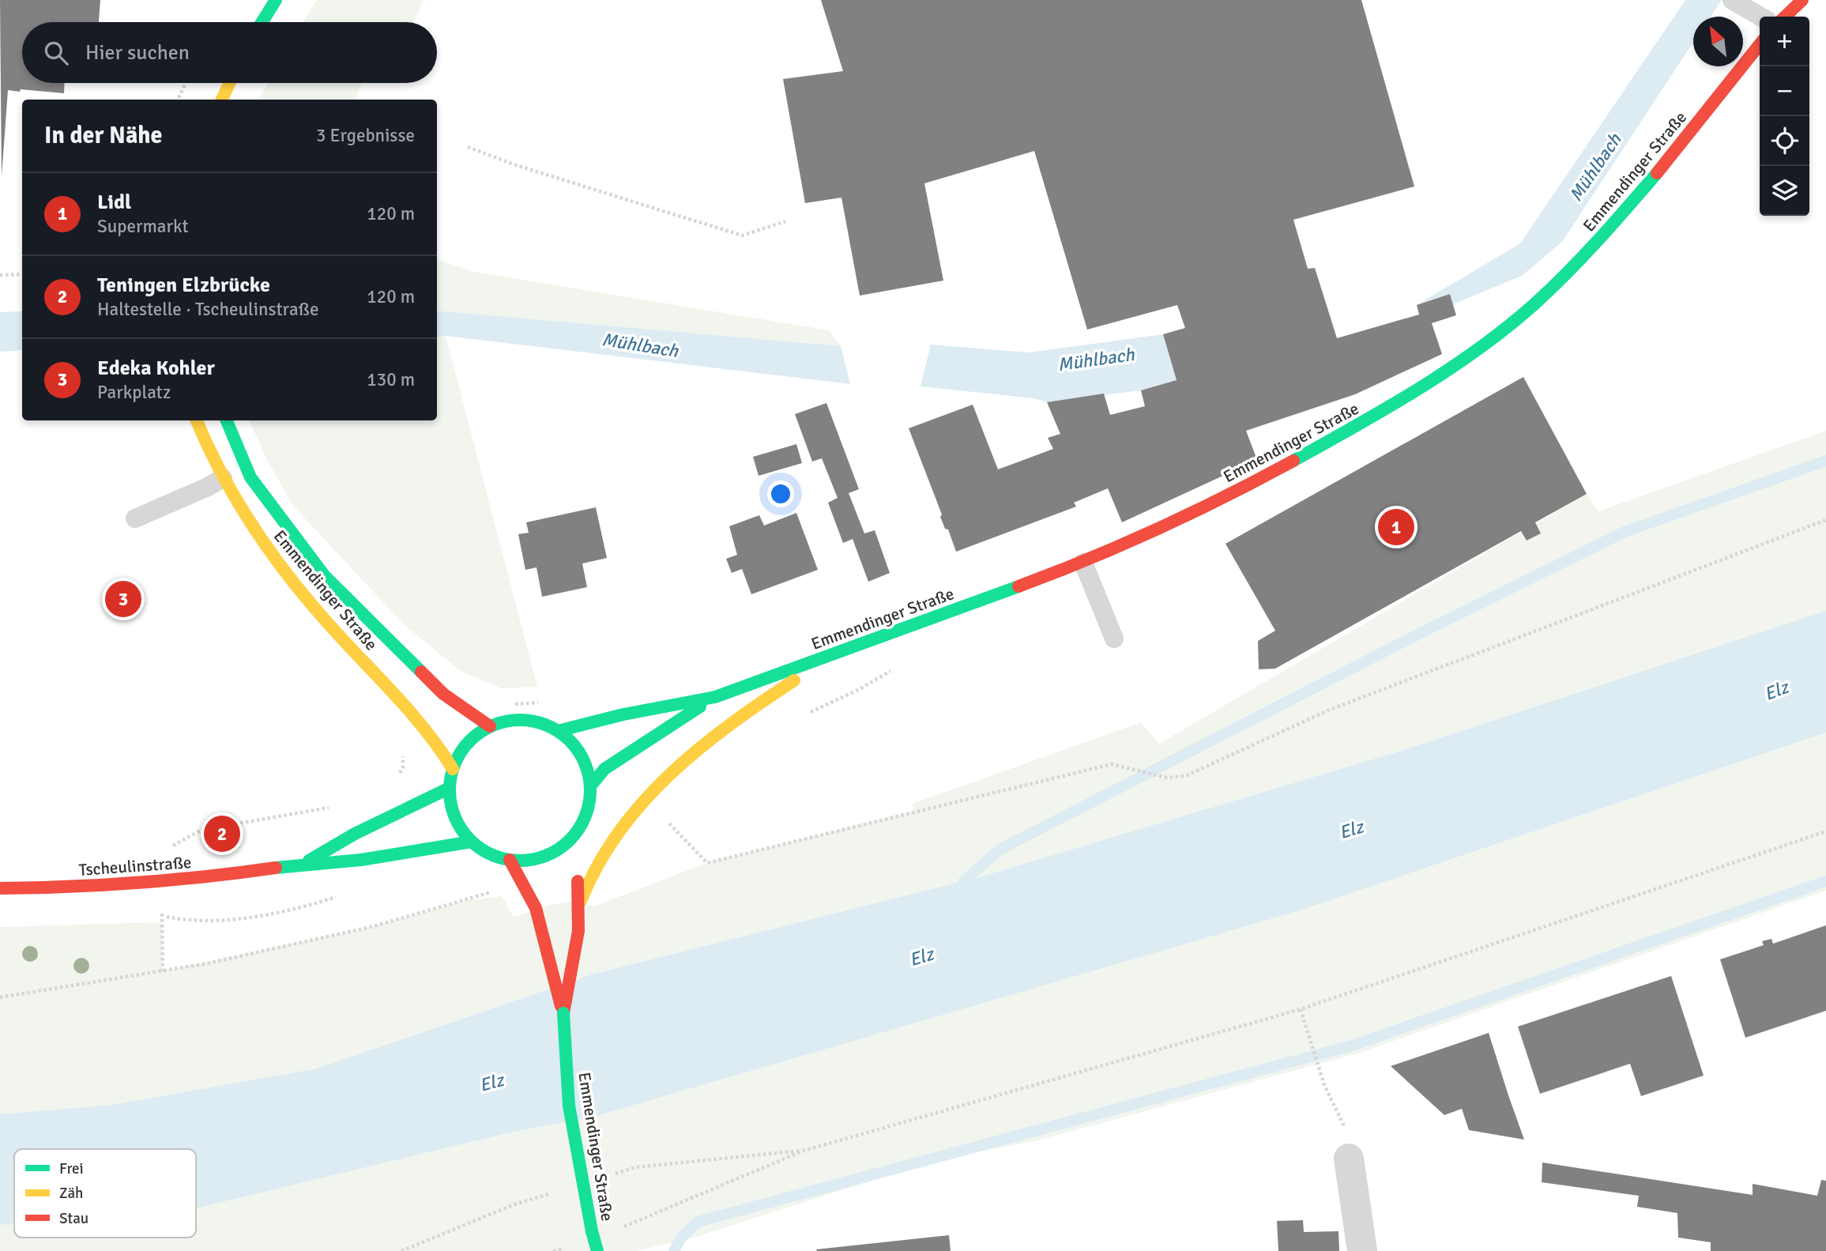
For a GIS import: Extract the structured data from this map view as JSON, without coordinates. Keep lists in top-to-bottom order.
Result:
{
  "streets": {
    "street": ["Emmendinger Straße", "Tscheulinstraße"]
  },
  "crossings": [
    ["Emmendinger Straße", "Tscheulinstraße"]
  ],
  "water": ["Mühlbach", "Elz"],
  "legend": ["Frei", "Zäh", "Stau"],
  "north": "top left",
  "page": {
    "map_buttons": ["+", "−"],
    "search": "Hier suchen",
    "heading": ["In der Nähe", "3 Ergebnisse"],
    "list": [
      {
        "mark": "1",
        "name": "Lidl",
        "note": "Supermarkt",
        "value": "120 m"
      },
      {
        "mark": "2",
        "name": "Teningen Elzbrücke",
        "note": "Haltestelle · Tscheulinstraße",
        "value": "120 m"
      },
      {
        "mark": "3",
        "name": "Edeka Kohler",
        "note": "Parkplatz",
        "value": "130 m"
      }
    ],
    "pins": ["1", "3", "2"]
  }
}
